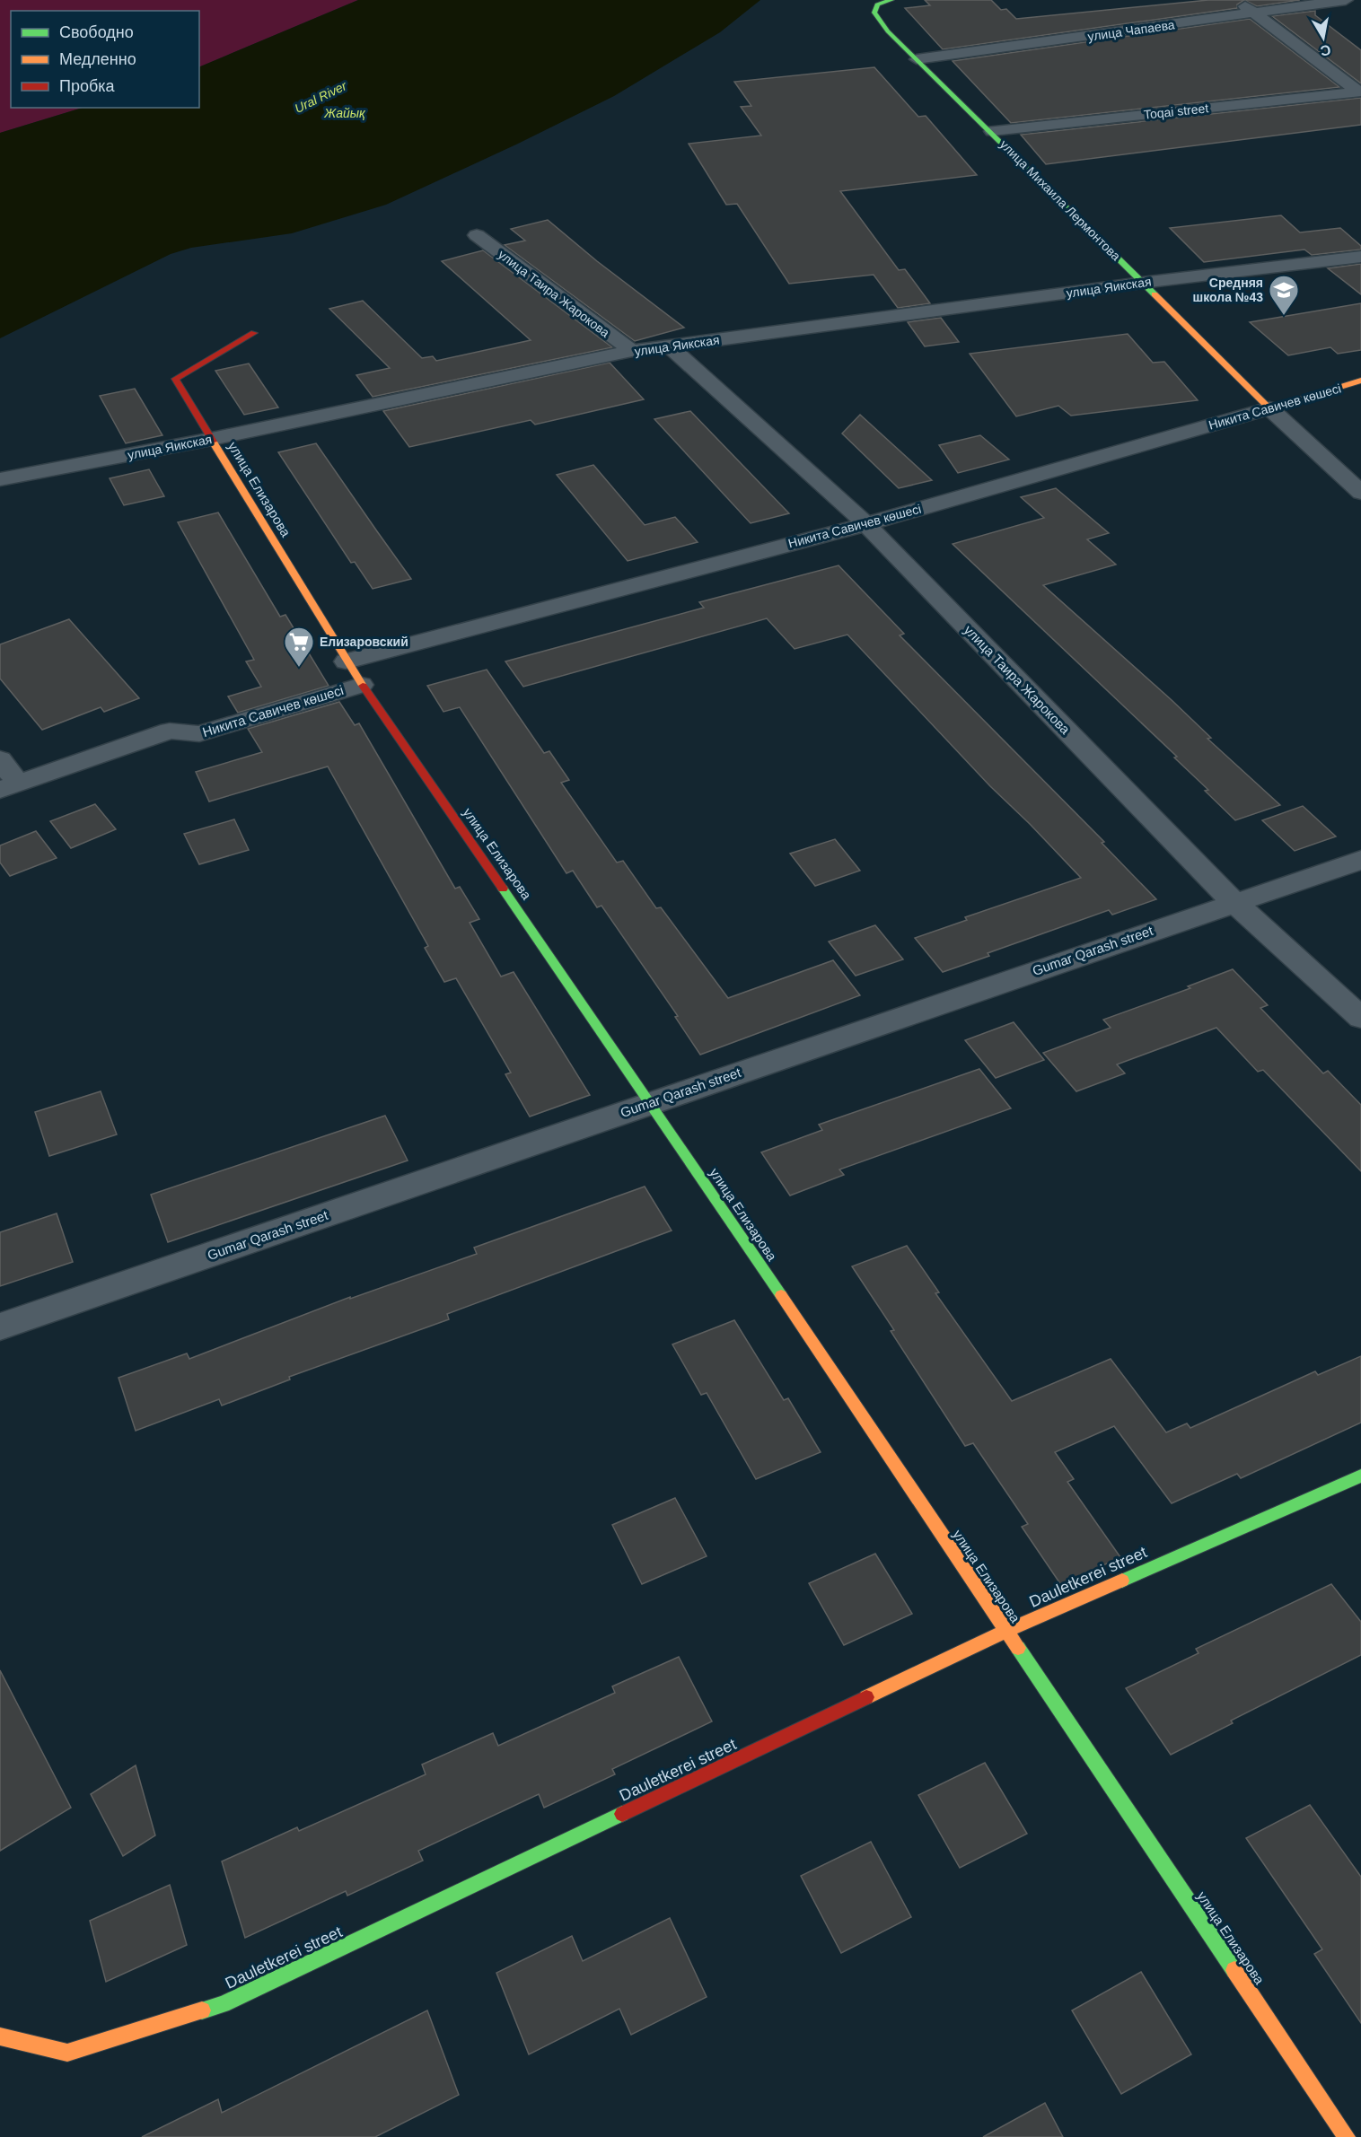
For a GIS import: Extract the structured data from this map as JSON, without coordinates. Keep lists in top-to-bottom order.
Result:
{
  "streets": {
    "street": [
      "улица Чапаева",
      "Toqai street",
      "улица Михаила Лермонтова",
      "улица Яикская",
      "улица Таира Жарокова",
      "Никита Савичев көшесі",
      "улица Елизарова",
      "Gumar Qarash street",
      "Dauletkerei street"
    ]
  },
  "crossings": [
    ["улица Чапаева", "улица Михаила Лермонтова"],
    ["Toqai street", "улица Михаила Лермонтова"],
    ["улица Михаила Лермонтова", "улица Яикская"],
    ["улица Михаила Лермонтова", "Никита Савичев көшесі"],
    ["улица Яикская", "улица Таира Жарокова"],
    ["улица Яикская", "улица Елизарова"],
    ["улица Таира Жарокова", "Никита Савичев көшесі"],
    ["улица Таира Жарокова", "Gumar Qarash street"],
    ["Никита Савичев көшесі", "улица Елизарова"],
    ["улица Елизарова", "Gumar Qarash street"],
    ["улица Елизарова", "Dauletkerei street"]
  ],
  "water": ["Ural River", "Жайық"],
  "places": {
    "school or university": ["Средняя школа №43"],
    "supermarket": ["Елизаровский"]
  },
  "legend": ["Свободно", "Медленно", "Пробка"],
  "north": "bottom"
}
